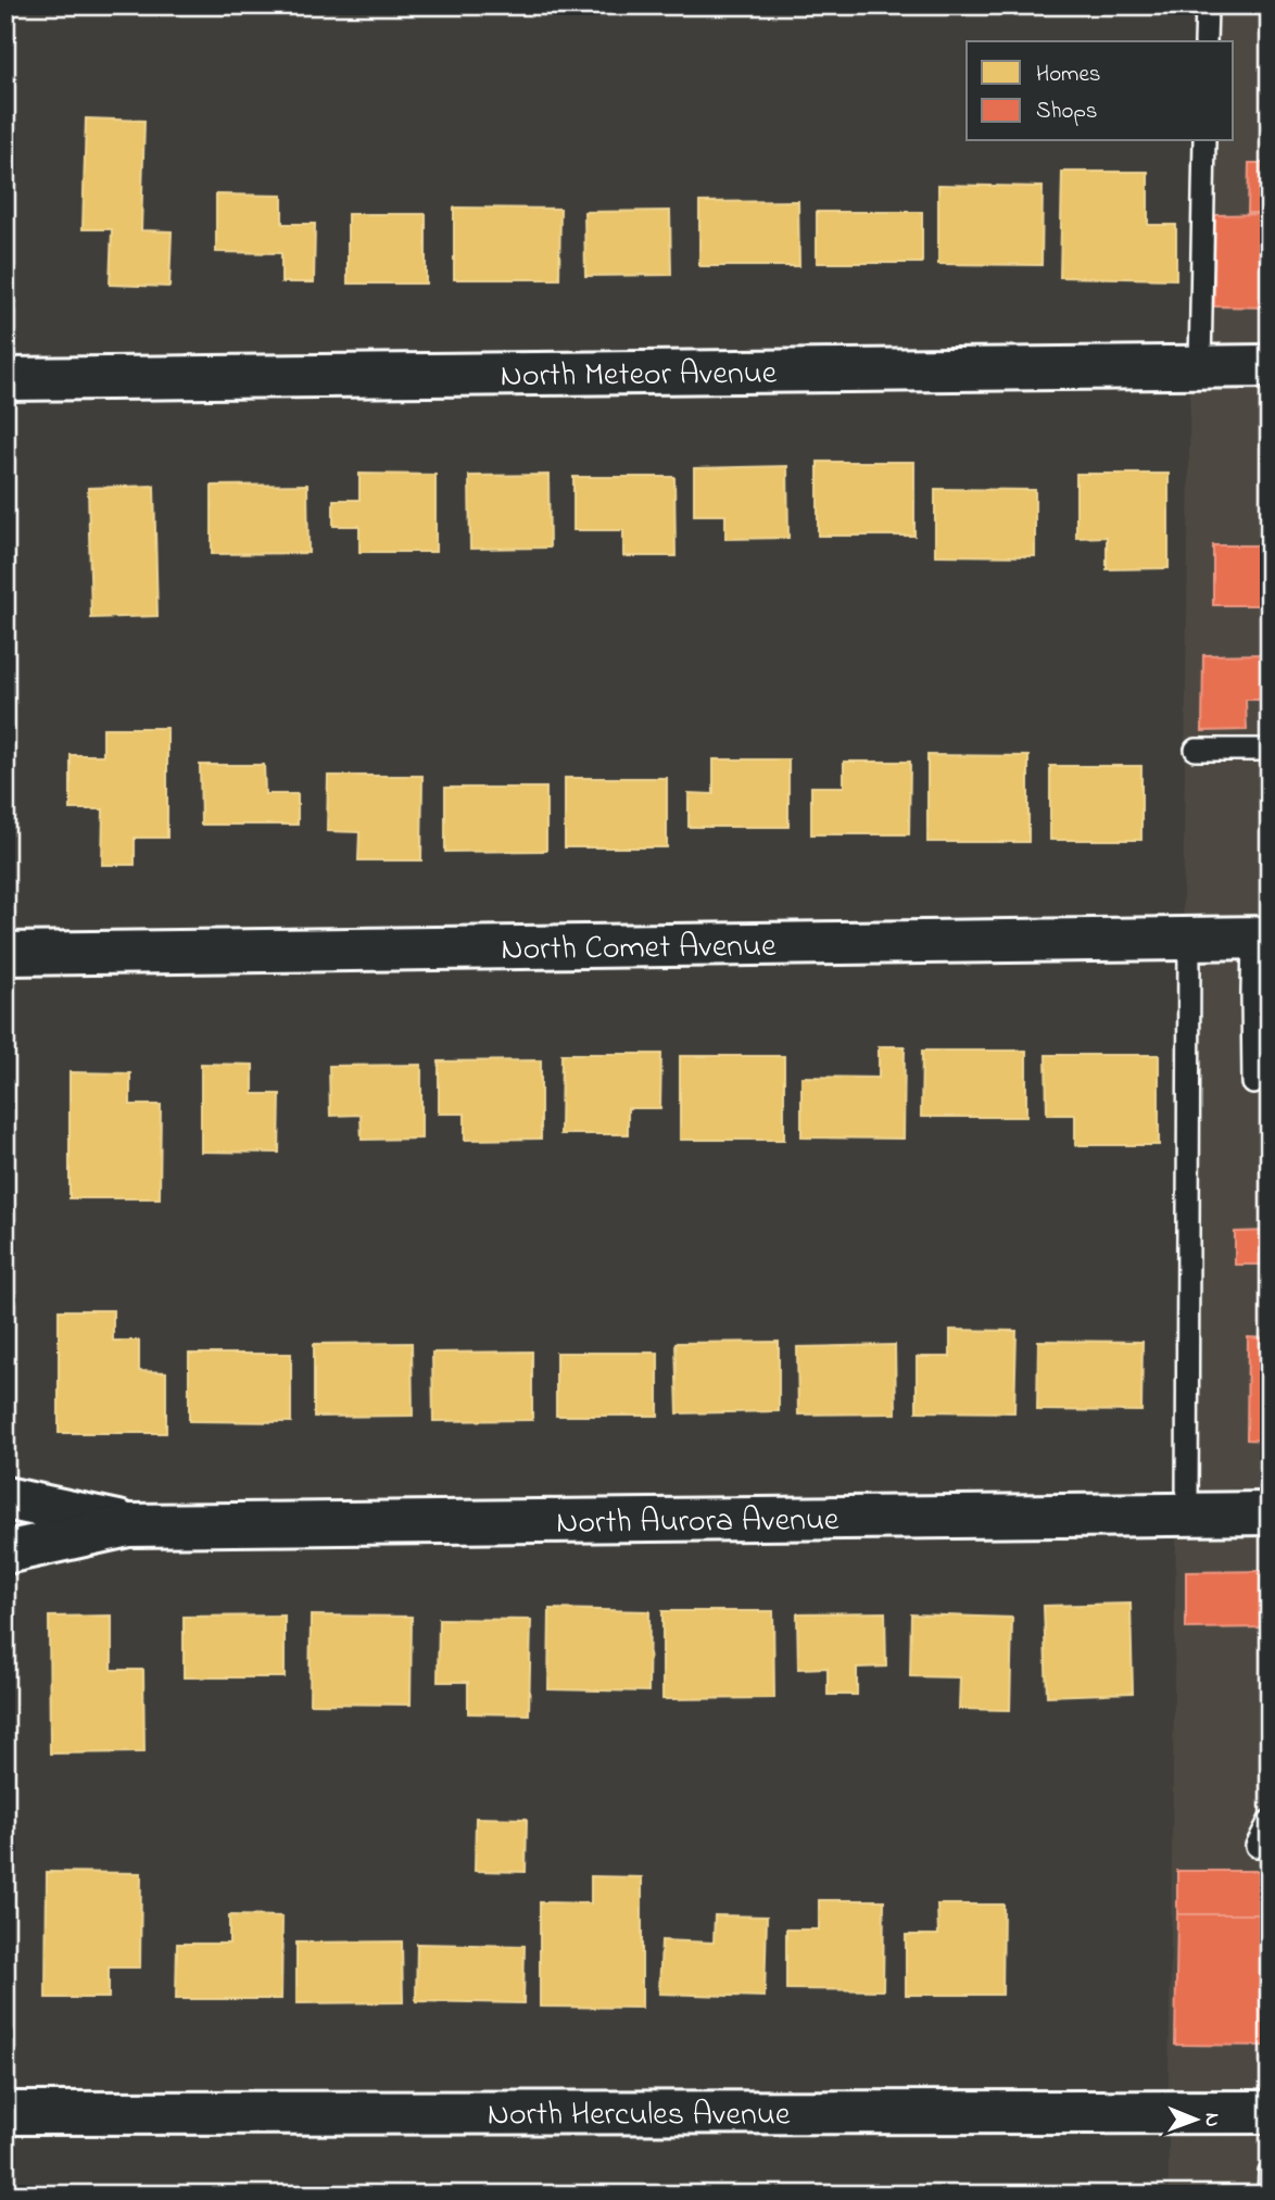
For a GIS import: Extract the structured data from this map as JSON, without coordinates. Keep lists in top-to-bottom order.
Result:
{
  "streets": {
    "street": [
      "North Meteor Avenue",
      "North Comet Avenue",
      "North Aurora Avenue",
      "North Hercules Avenue"
    ]
  },
  "legend": ["Homes", "Shops"],
  "north": "right"
}
